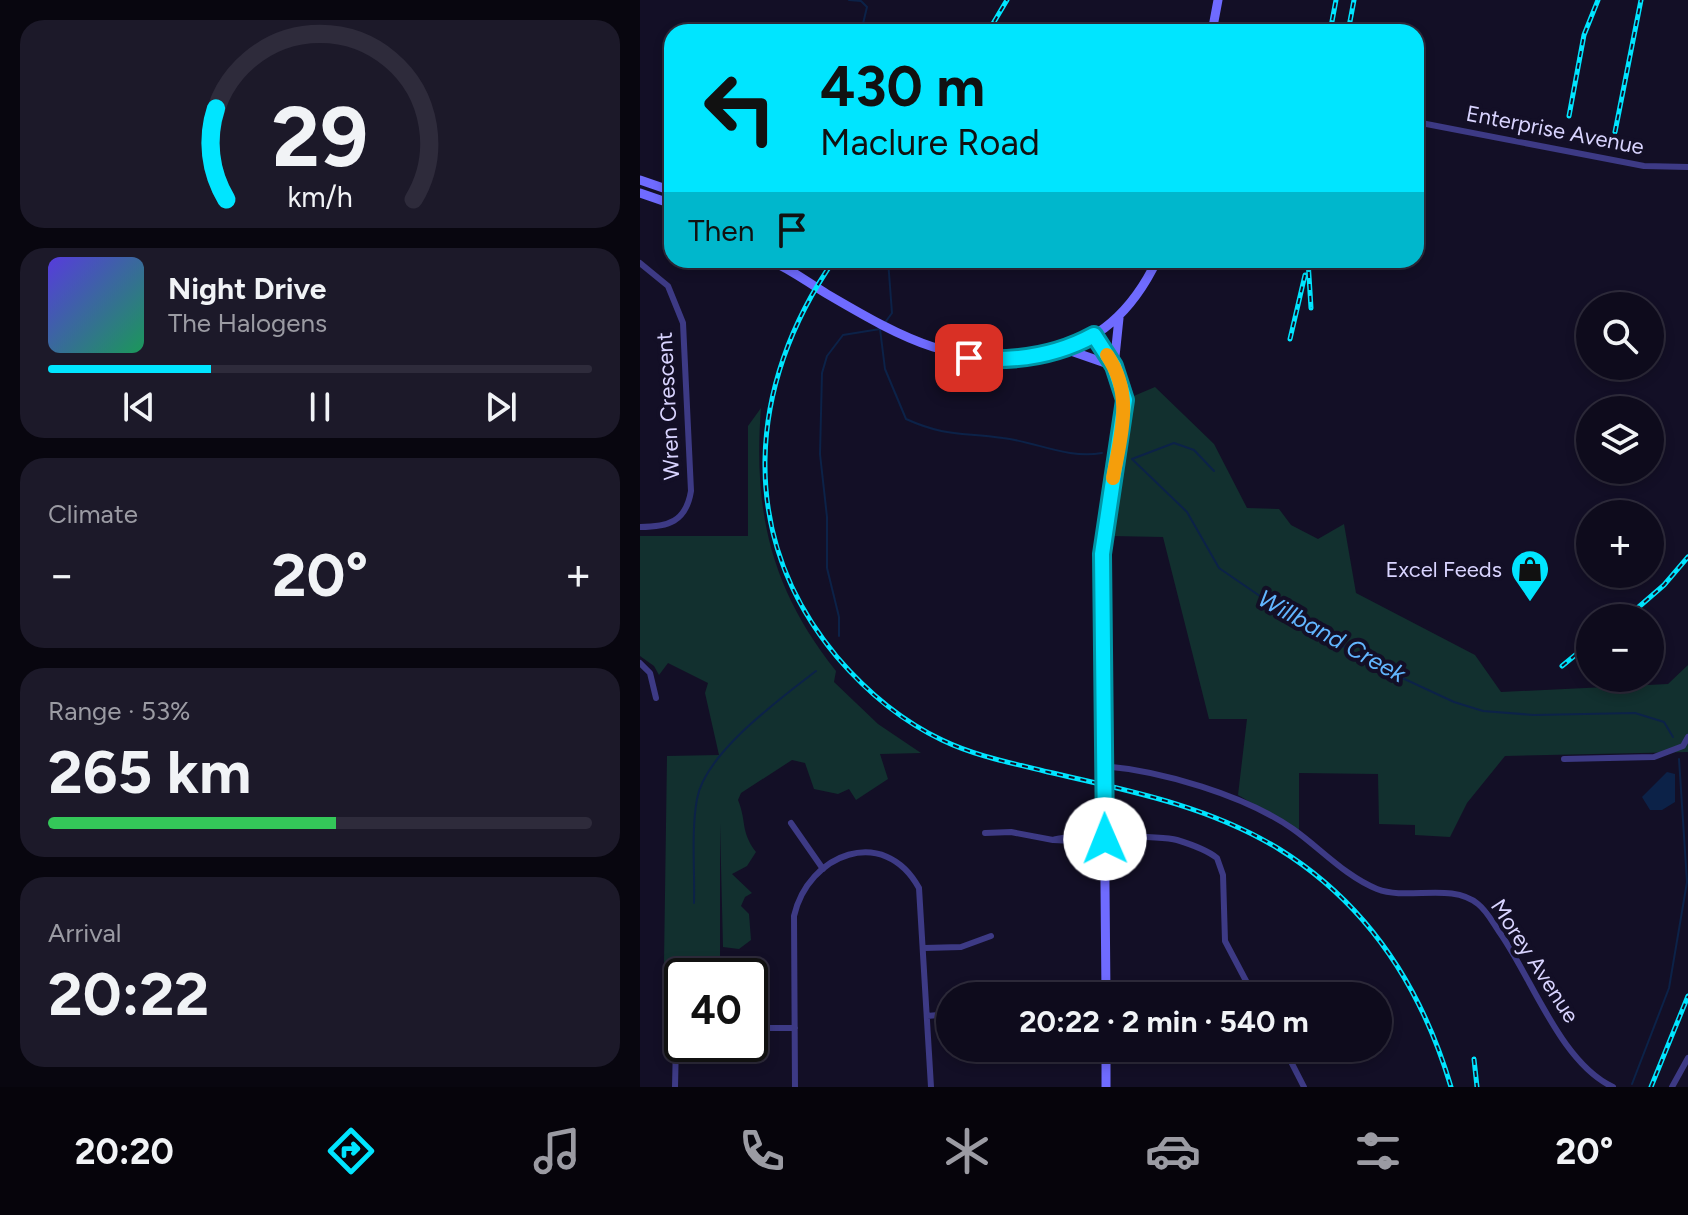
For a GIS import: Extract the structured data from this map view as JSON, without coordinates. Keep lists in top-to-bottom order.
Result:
{
  "streets": {
    "street": ["Enterprise Avenue", "Wren Crescent", "Morey Avenue"]
  },
  "water": ["Willband Creek"],
  "places": {
    "shop": ["Excel Feeds"]
  },
  "page": {
    "turn": ["430 m", "Maclure Road"],
    "then": "Then",
    "song": ["Night Drive", "The Halogens"],
    "map_buttons": ["+", "−"],
    "tile": [
      "Climate",
      ["Range · 53%", "265 km"],
      ["Arrival", "20:22"]
    ],
    "heat": ["−", "20°", "+"],
    "limit": "40",
    "trip": "20:22 · 2 min · 540 m",
    "tabs": ["20:20", "20°"],
    "gauge": ["29", "km/h"]
  }
}
